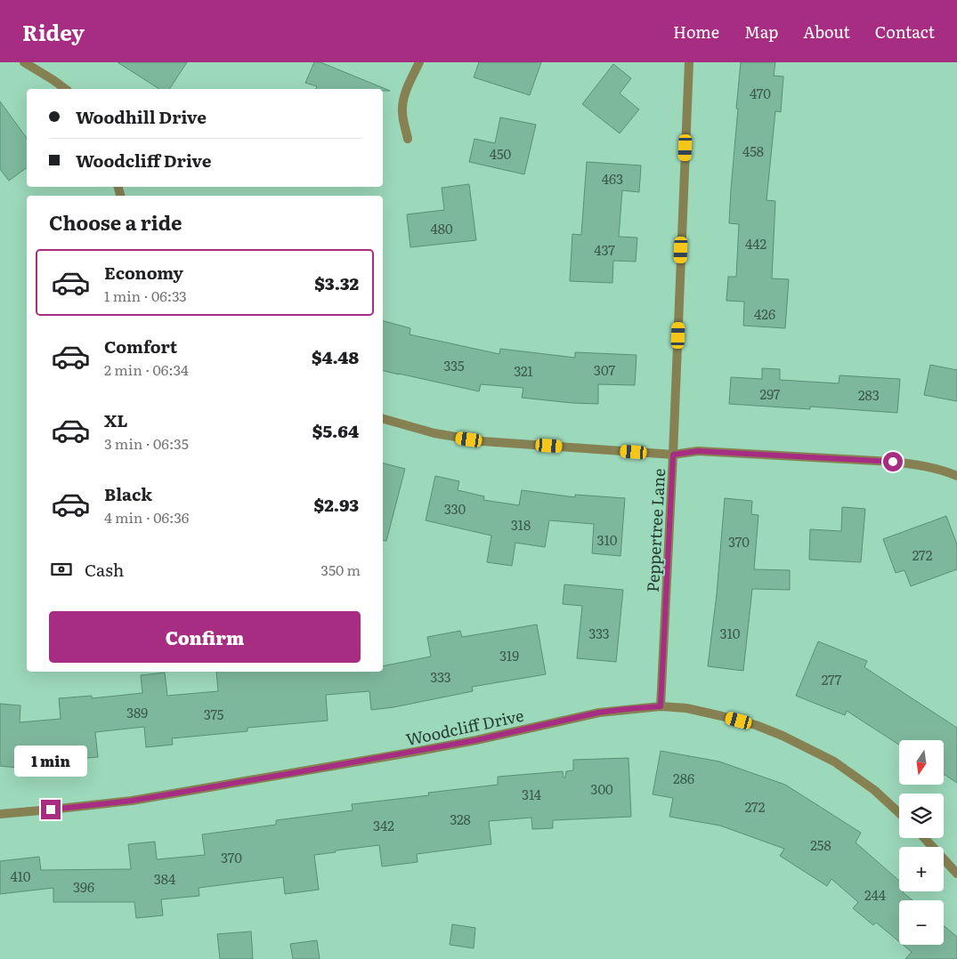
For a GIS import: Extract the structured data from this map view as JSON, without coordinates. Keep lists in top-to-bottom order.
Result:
{
  "streets": {
    "street": ["Peppertree Lane", "Woodcliff Drive"]
  },
  "crossings": [
    ["Peppertree Lane", "Woodcliff Drive"]
  ],
  "house_numbers": [
    "470",
    "458",
    "450",
    "463",
    "480",
    "442",
    "437",
    "426",
    "335",
    "307",
    "321",
    "297",
    "283",
    "330",
    "318",
    "310",
    "370",
    "272",
    "333",
    "310",
    "319",
    "333",
    "277",
    "389",
    "375",
    "286",
    "300",
    "314",
    "272",
    "328",
    "342",
    "258",
    "370",
    "410",
    "384",
    "396",
    "244"
  ],
  "north": "bottom",
  "page": {
    "header": "Ridey",
    "nav": [
      "Home",
      "Map",
      "About",
      "Contact"
    ],
    "banner": ["Woodhill Drive", "Woodcliff Drive"],
    "heading": "Choose a ride",
    "list": [
      {
        "name": "Economy",
        "note": "1 min · 06:33",
        "value": "$3.32"
      },
      {
        "name": "Comfort",
        "note": "2 min · 06:34",
        "value": "$4.48"
      },
      {
        "name": "XL",
        "note": "3 min · 06:35",
        "value": "$5.64"
      },
      {
        "name": "Black",
        "note": "4 min · 06:36",
        "value": "$2.93"
      }
    ],
    "pay": ["Cash", "350 m"],
    "buttons": "Confirm",
    "map_buttons": ["+", "−"],
    "bubble": "1 min"
  }
}
